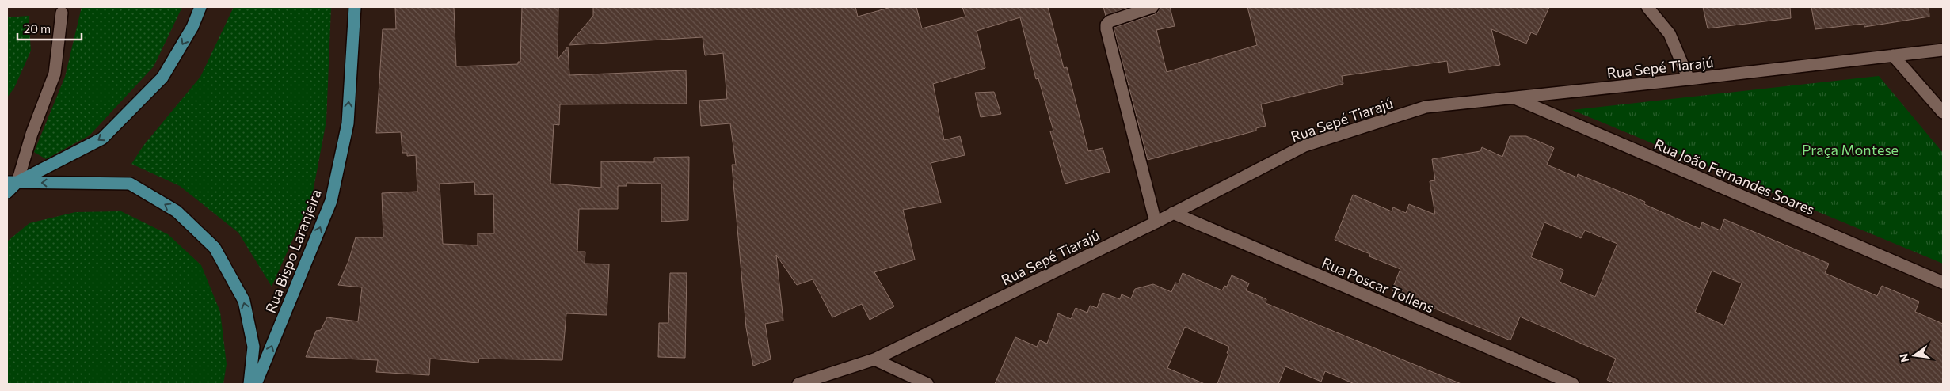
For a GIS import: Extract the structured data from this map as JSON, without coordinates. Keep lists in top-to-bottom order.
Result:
{
  "streets": {
    "main road": ["Rua Bispo Laranjeira"],
    "street": ["Rua Sepé Tiarajú", "Rua João Fernandes Soares", "Rua Poscar Tollens"]
  },
  "crossings": [
    ["Rua Sepé Tiarajú", "Rua João Fernandes Soares"],
    ["Rua Sepé Tiarajú", "Rua Poscar Tollens"]
  ],
  "one_way": ["Rua Bispo Laranjeira"],
  "parks": ["Praça Montese"],
  "scale_bar": "20 m",
  "north": "left"
}
